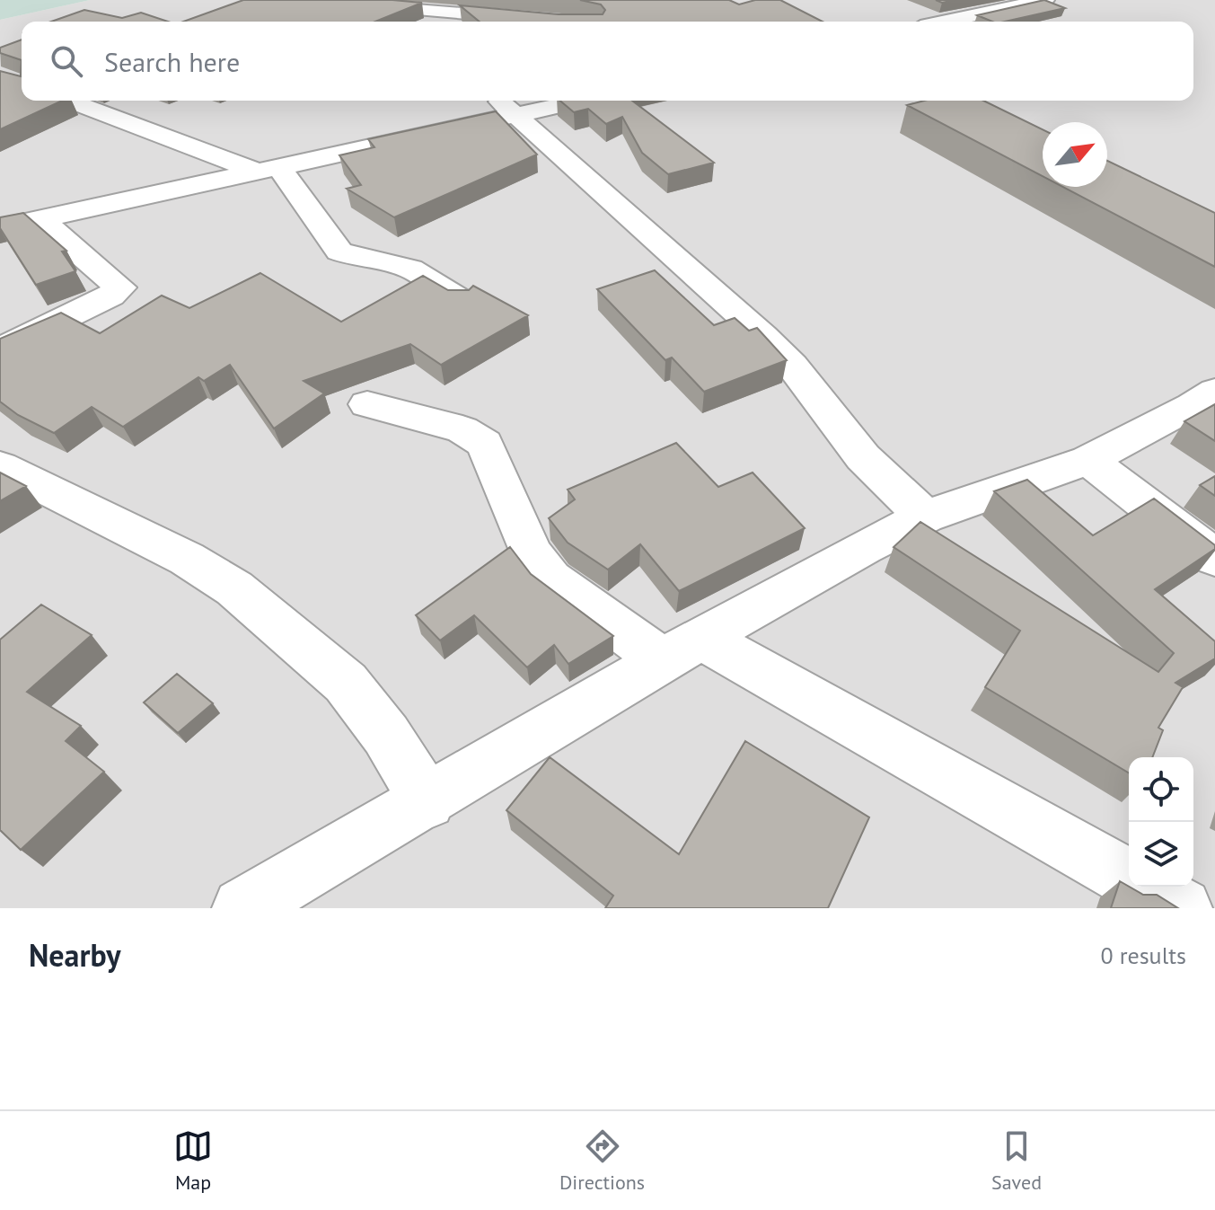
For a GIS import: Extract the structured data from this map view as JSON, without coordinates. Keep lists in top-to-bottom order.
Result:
{
  "north": "top right",
  "page": {
    "search": "Search here",
    "heading": ["Nearby", "0 results"],
    "nav": ["Map", "Directions", "Saved"]
  }
}
